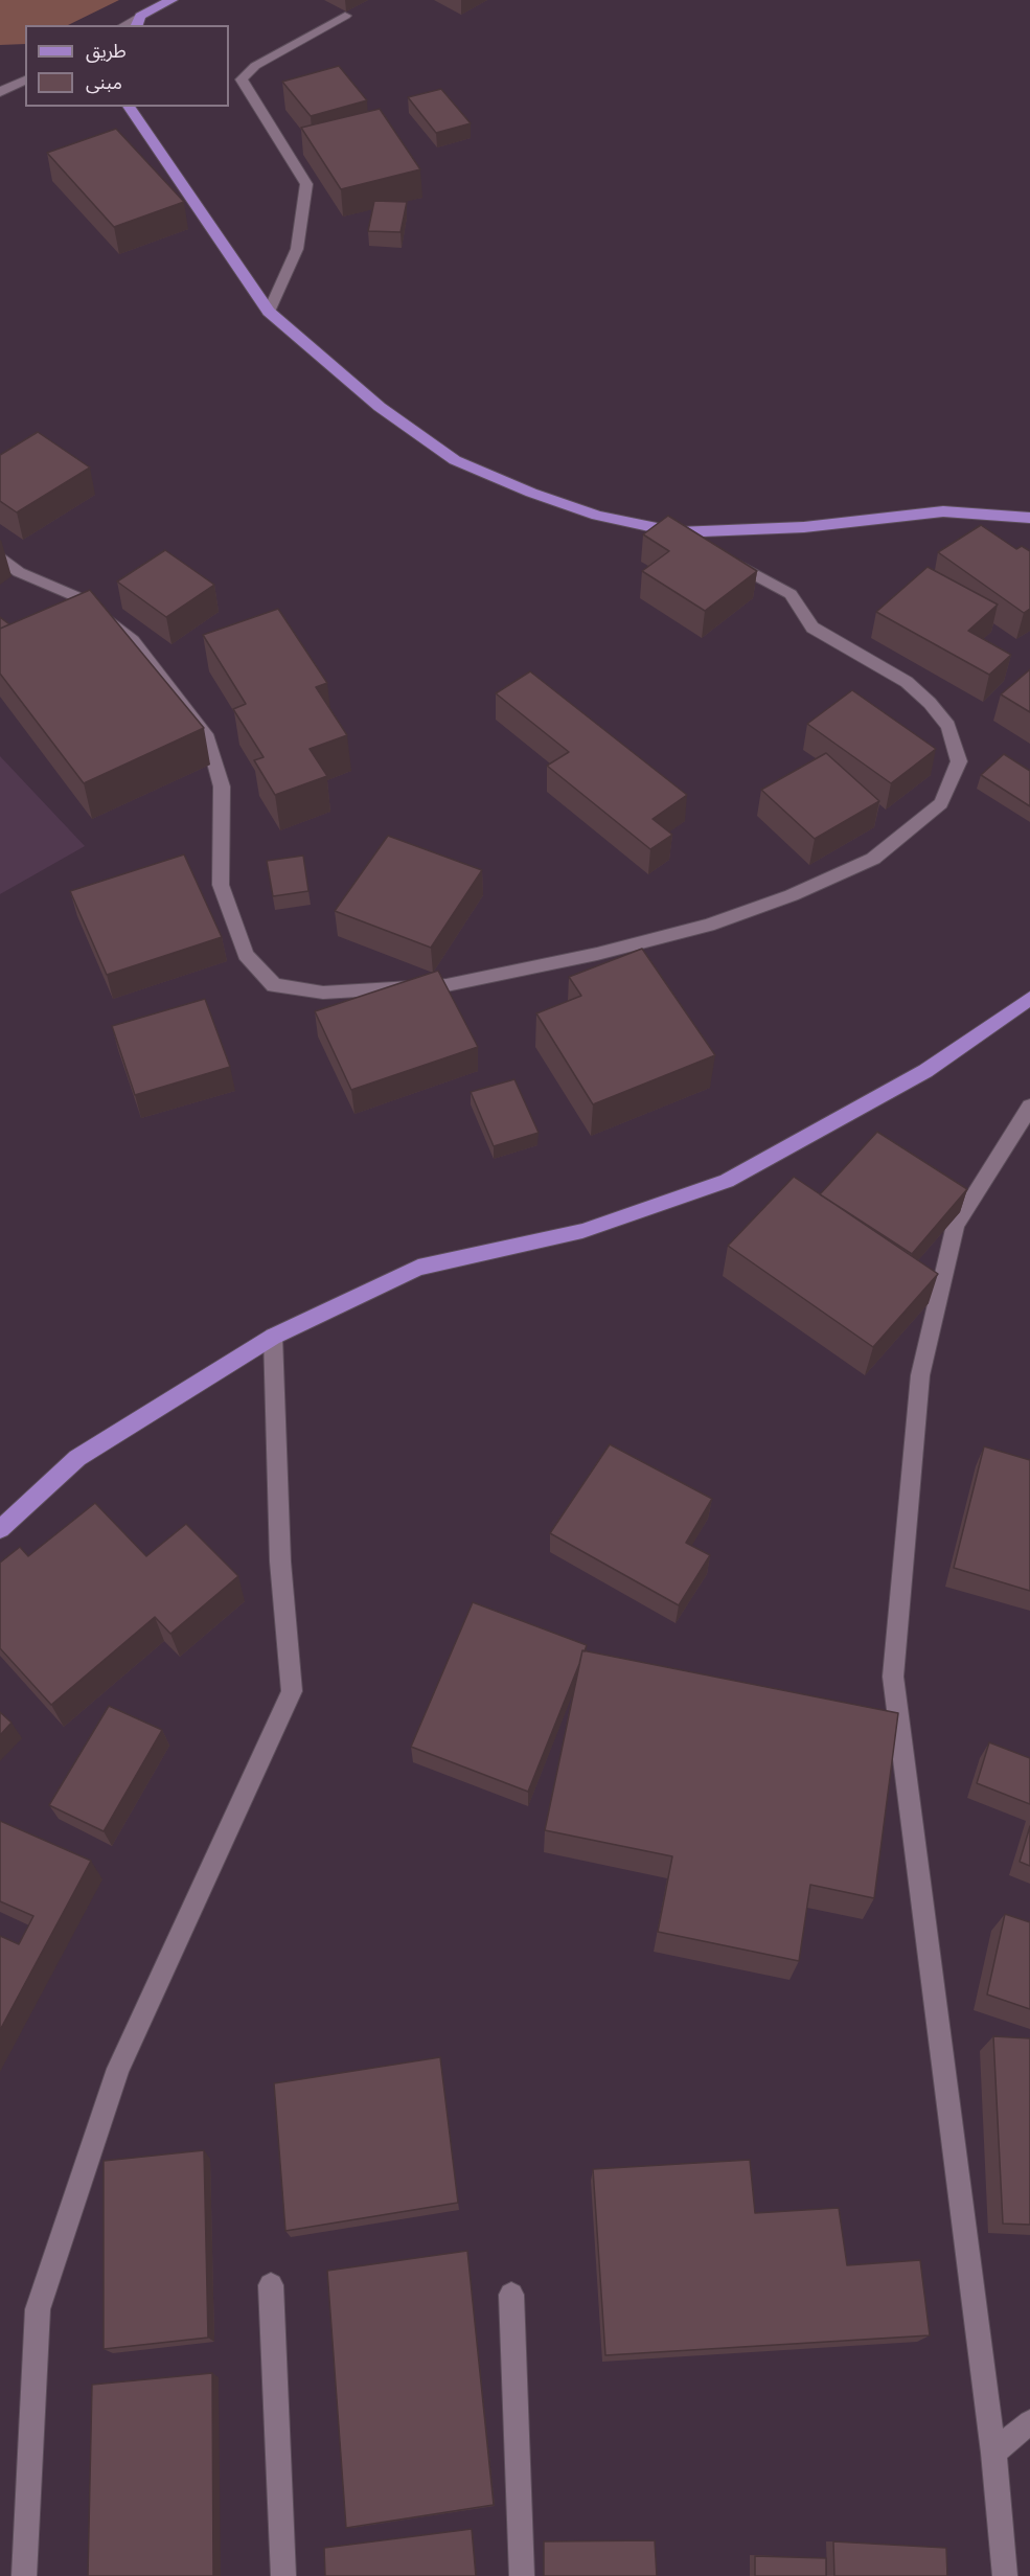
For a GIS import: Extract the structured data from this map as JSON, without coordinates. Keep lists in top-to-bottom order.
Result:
{
  "legend": ["طريق", "مبنى"]
}
